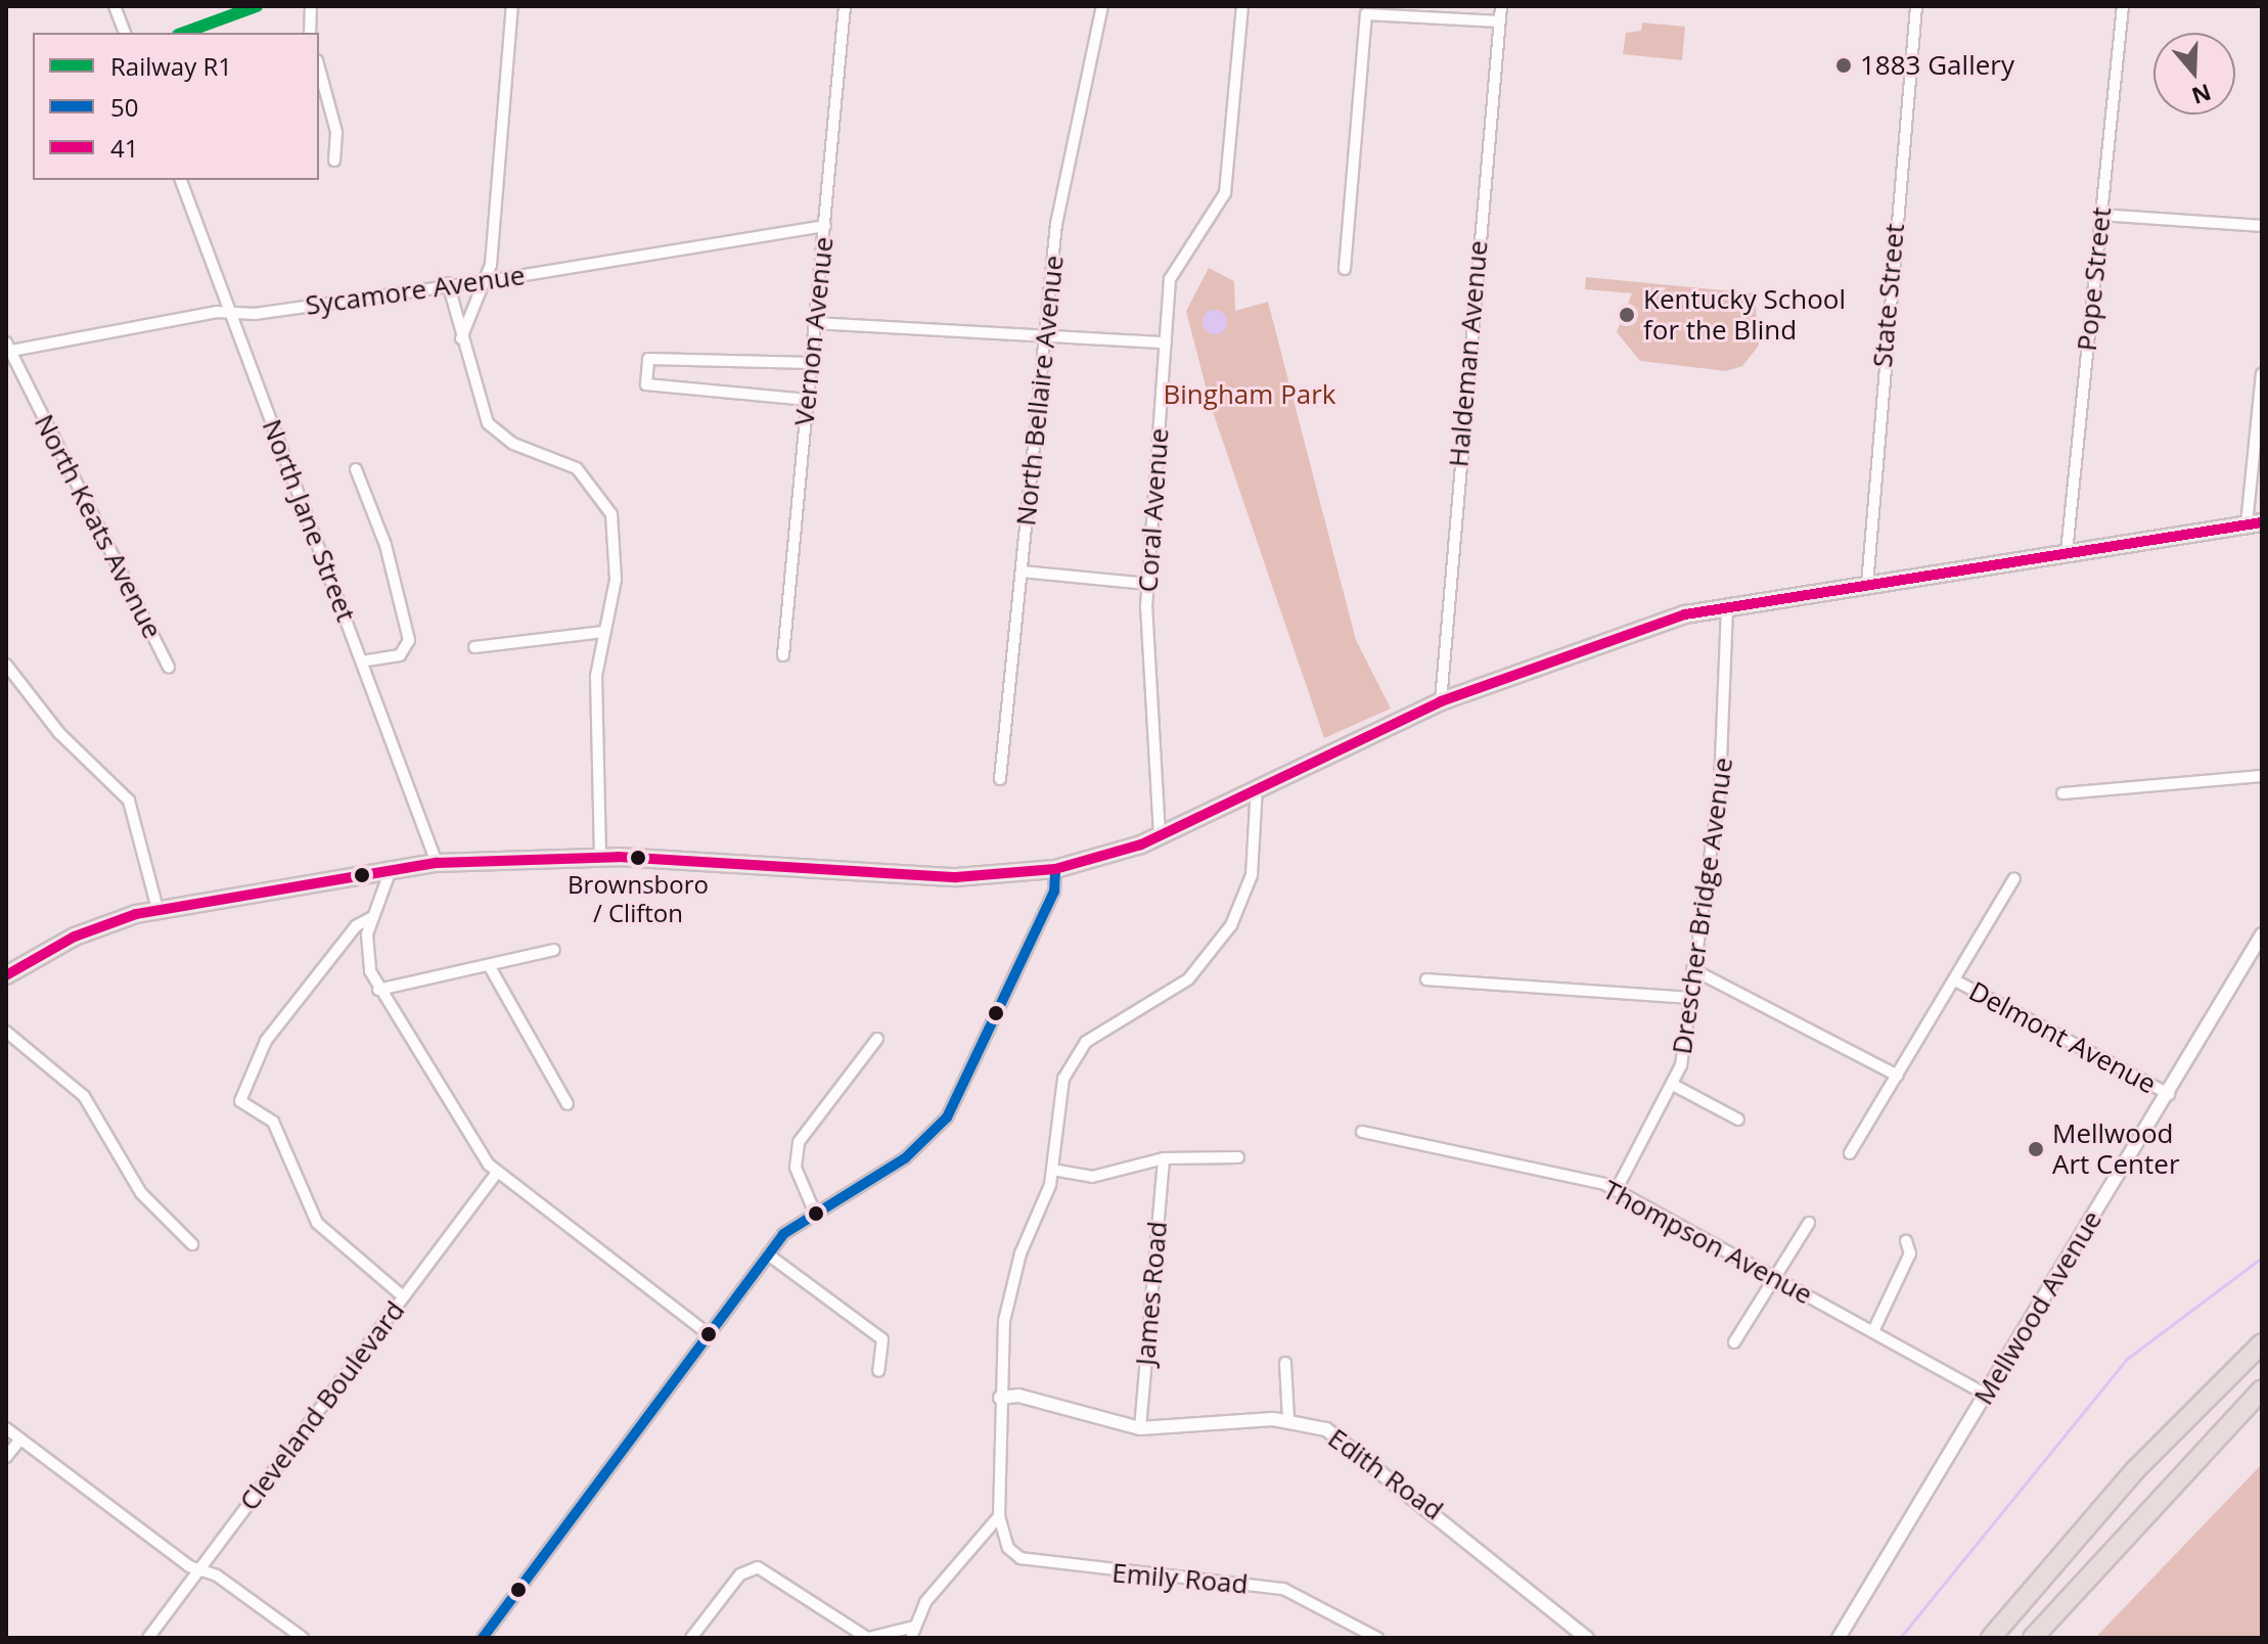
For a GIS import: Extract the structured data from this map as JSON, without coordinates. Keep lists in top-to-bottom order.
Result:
{
  "streets": {
    "street": [
      "Pope Street",
      "Sycamore Avenue",
      "State Street",
      "Vernon Avenue",
      "Haldeman Avenue",
      "North Bellaire Avenue",
      "Coral Avenue",
      "North Jane Street",
      "North Keats Avenue",
      "Drescher Bridge Avenue",
      "Delmont Avenue",
      "Thompson Avenue",
      "James Road",
      "Mellwood Avenue",
      "Cleveland Boulevard",
      "Edith Road",
      "Emily Road"
    ]
  },
  "crossings": [
    ["Sycamore Avenue", "Vernon Avenue"],
    ["Sycamore Avenue", "North Jane Street"],
    ["Sycamore Avenue", "North Keats Avenue"],
    ["Drescher Bridge Avenue", "Thompson Avenue"],
    ["Delmont Avenue", "Mellwood Avenue"],
    ["Thompson Avenue", "Mellwood Avenue"],
    ["James Road", "Edith Road"]
  ],
  "parks": ["Bingham Park"],
  "places": [
    "1883 Gallery",
    "Kentucky School for the Blind",
    "Brownsboro / Clifton",
    "Mellwood Art Center"
  ],
  "lines": ["rail line R1", "transit line 41", "transit line 50"],
  "legend": ["Railway R1", "50", "41"],
  "north": "bottom"
}
